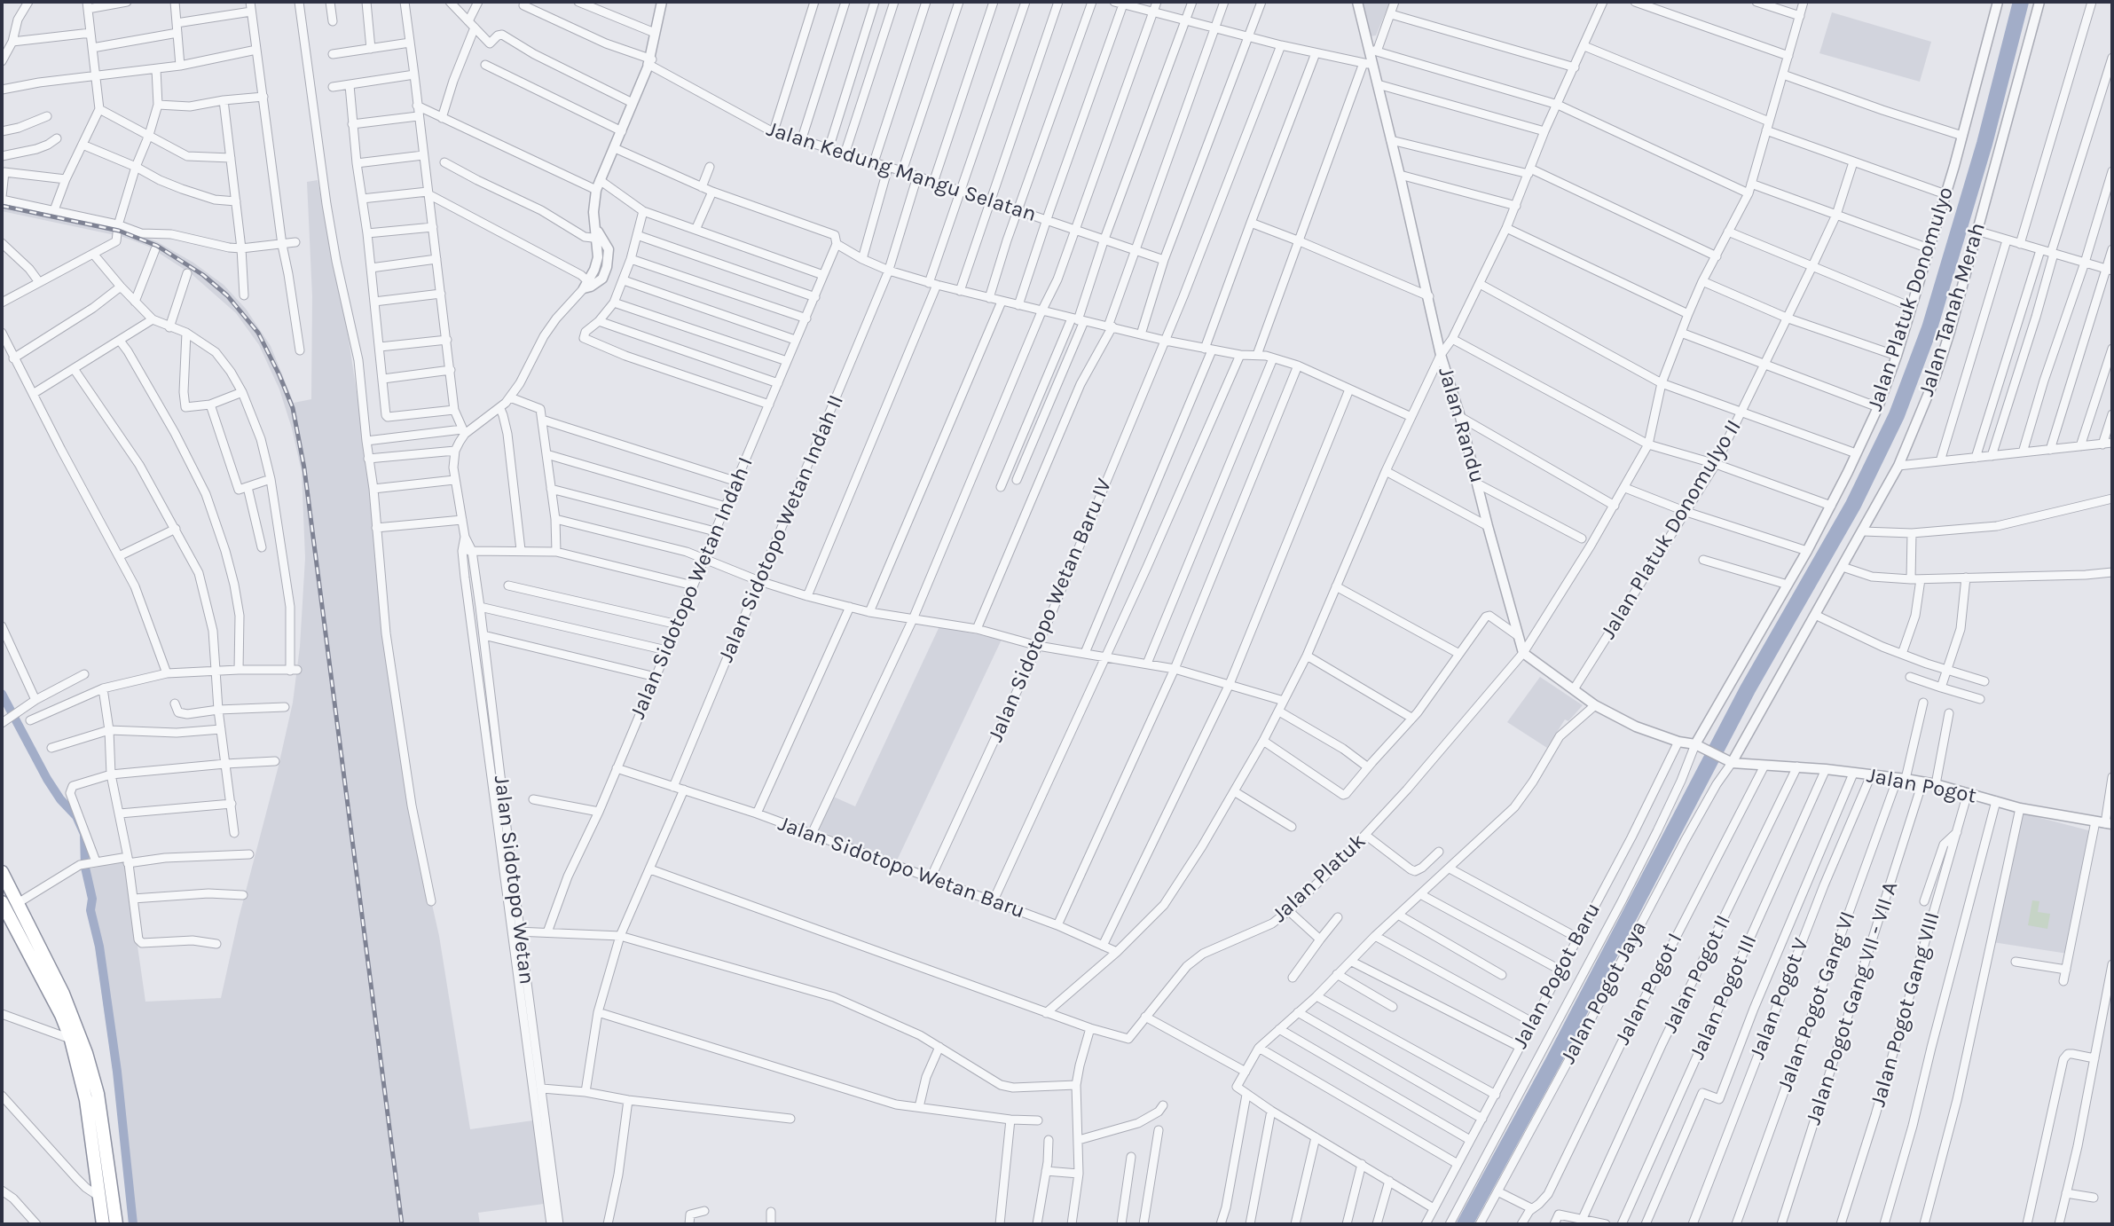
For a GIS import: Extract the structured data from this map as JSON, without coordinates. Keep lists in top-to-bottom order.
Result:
{
  "streets": {
    "street": [
      "Jalan Kedung Mangu Selatan",
      "Jalan Platuk Donomulyo",
      "Jalan Tanah Merah",
      "Jalan Randu",
      "Jalan Sidotopo Wetan Indah II",
      "Jalan Platuk Donomulyo II",
      "Jalan Sidotopo Wetan Indah I",
      "Jalan Sidotopo Wetan Baru IV",
      "Jalan Pogot",
      "Jalan Sidotopo Wetan Baru",
      "Jalan Platuk",
      "Jalan Sidotopo Wetan",
      "Jalan Pogot II",
      "Jalan Pogot Baru",
      "Jalan Pogot I",
      "Jalan Pogot Jaya",
      "Jalan Pogot III",
      "Jalan Pogot V",
      "Jalan Pogot Gang VI",
      "Jalan Pogot Gang VII - VII A",
      "Jalan Pogot Gang VIII"
    ]
  },
  "crossings": [
    ["Jalan Kedung Mangu Selatan", "Jalan Sidotopo Wetan Indah II"],
    ["Jalan Tanah Merah", "Jalan Pogot"],
    ["Jalan Tanah Merah", "Jalan Pogot Jaya"],
    ["Jalan Randu", "Jalan Platuk"],
    ["Jalan Sidotopo Wetan Indah II", "Jalan Sidotopo Wetan Baru"],
    ["Jalan Sidotopo Wetan Indah I", "Jalan Sidotopo Wetan Baru"],
    ["Jalan Sidotopo Wetan Baru IV", "Jalan Sidotopo Wetan Baru"],
    ["Jalan Pogot", "Jalan Pogot II"],
    ["Jalan Pogot", "Jalan Pogot I"],
    ["Jalan Pogot", "Jalan Pogot Jaya"],
    ["Jalan Pogot", "Jalan Pogot III"],
    ["Jalan Pogot", "Jalan Pogot V"],
    ["Jalan Pogot", "Jalan Pogot Gang VI"],
    ["Jalan Pogot", "Jalan Pogot Gang VII - VII A"],
    ["Jalan Pogot", "Jalan Pogot Gang VIII"]
  ]
}
